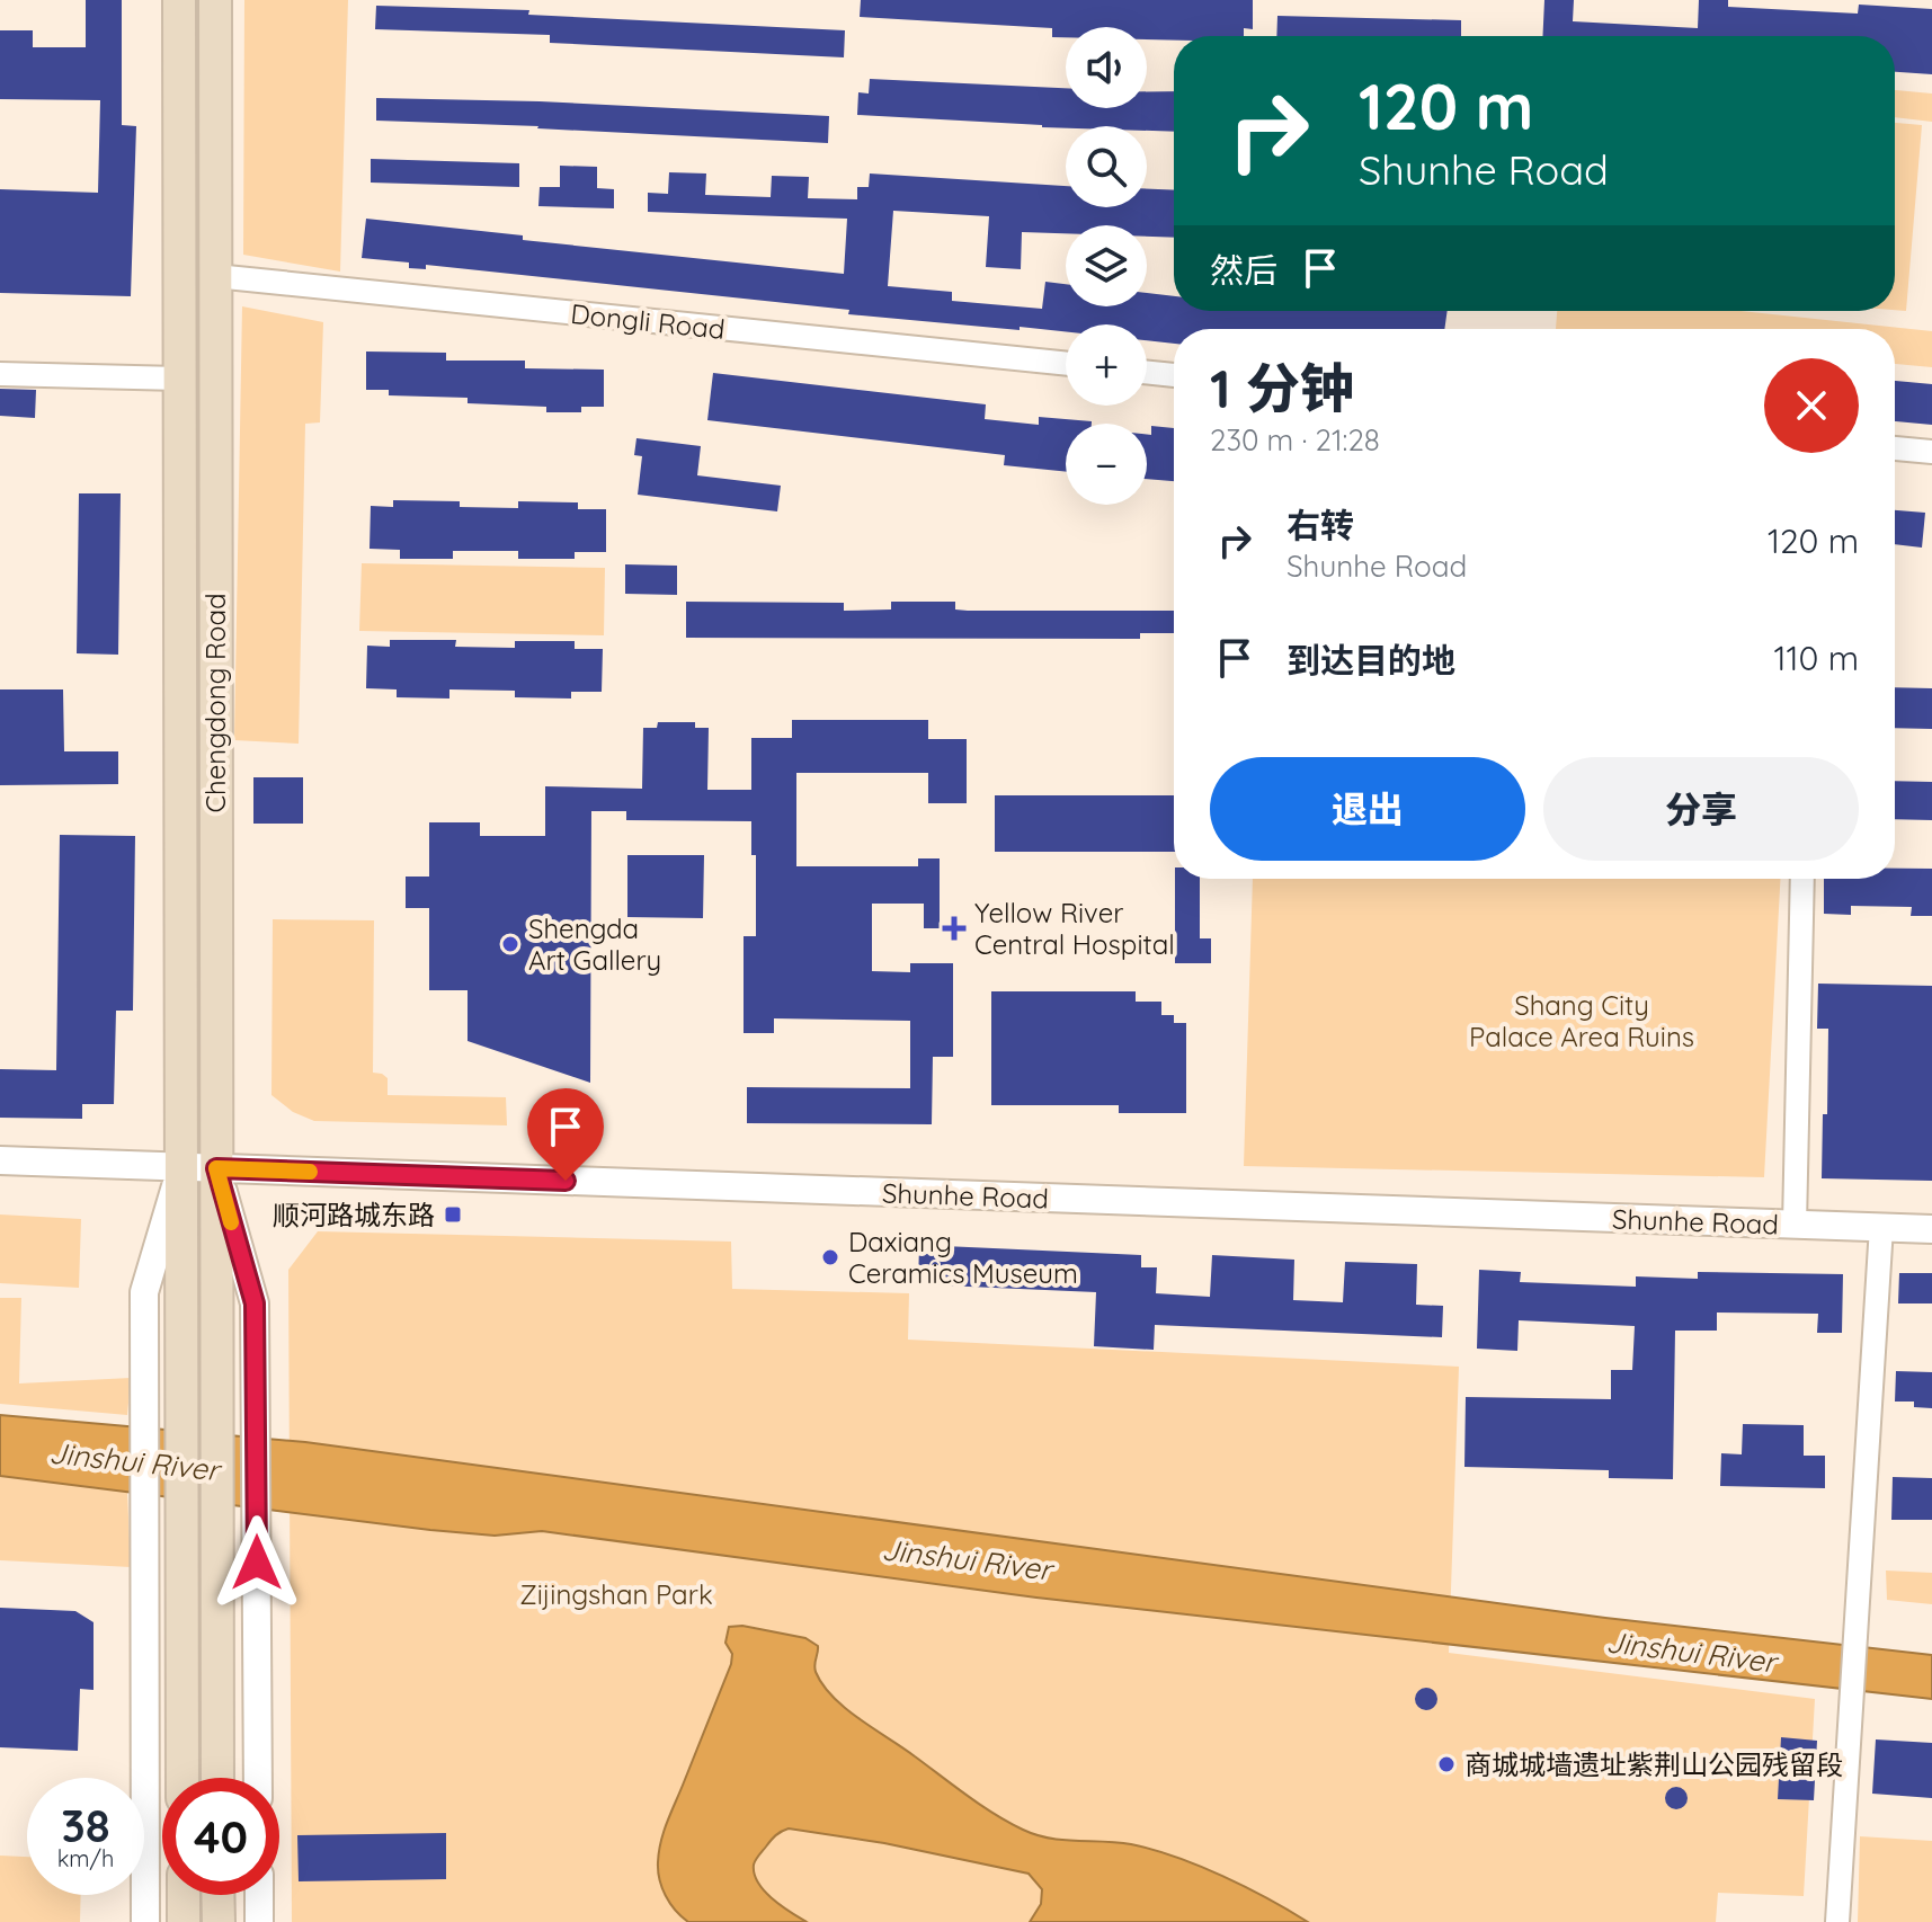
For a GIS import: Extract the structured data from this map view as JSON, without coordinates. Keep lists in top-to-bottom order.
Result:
{
  "streets": {
    "main road": ["Chengdong Road"],
    "street": ["Dongli Road", "Shunhe Road"]
  },
  "crossings": [
    ["Dongli Road", "Chengdong Road"],
    ["Chengdong Road", "Shunhe Road"]
  ],
  "water": ["Jinshui River"],
  "parks": ["Shang City Palace Area Ruins", "Zijingshan Park"],
  "places": {
    "health": ["Yellow River Central Hospital"],
    "other": ["Shengda Art Gallery", "Daxiang Ceramics Museum", "商城城墙遗址紫荆山公园残留段"],
    "transit": ["顺河路城东路"]
  },
  "page": {
    "map_buttons": ["+", "−"],
    "turn": ["120 m", "Shunhe Road"],
    "then": "然后",
    "heading": ["1 分钟", "230 m · 21:28"],
    "list": [
      {
        "name": "右转",
        "note": "Shunhe Road",
        "value": "120 m"
      },
      {
        "name": "到达目的地",
        "value": "110 m"
      }
    ],
    "buttons": ["退出", "分享"],
    "speed": "38 km/h",
    "limit": "40"
  }
}
